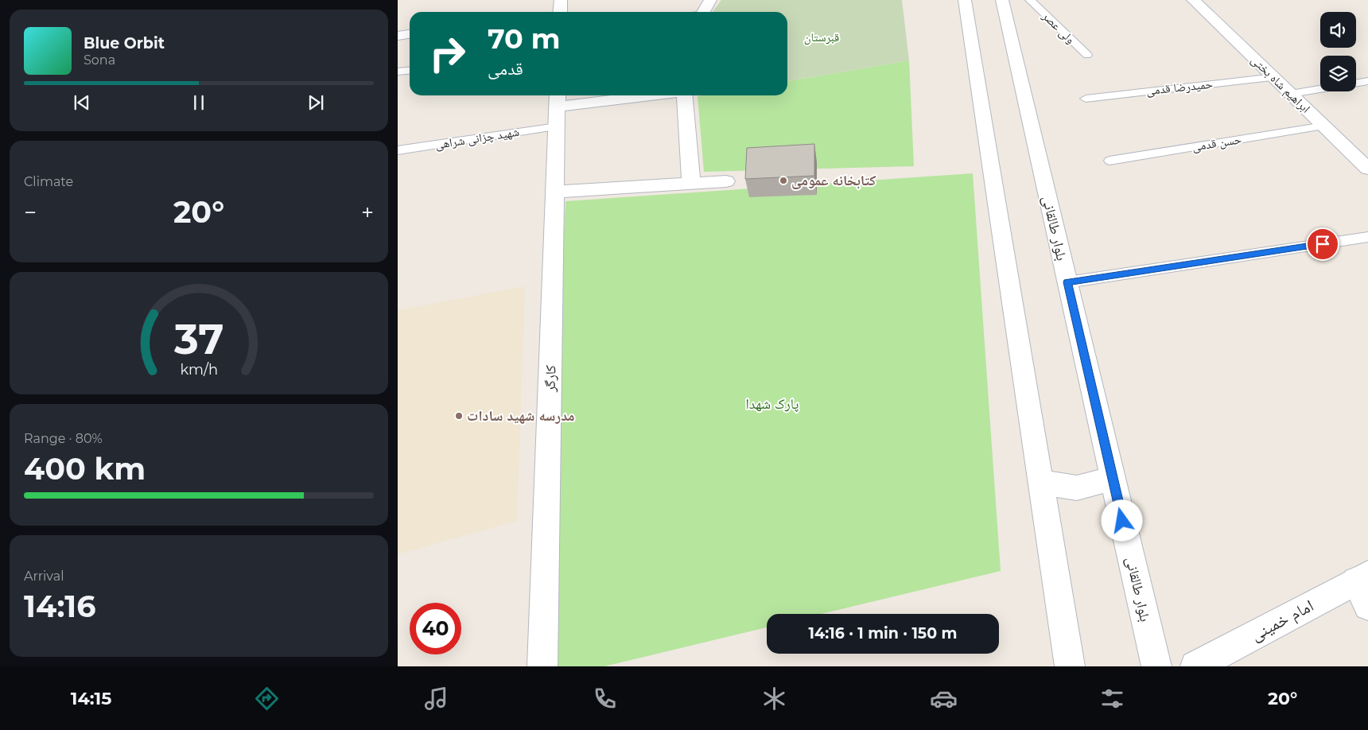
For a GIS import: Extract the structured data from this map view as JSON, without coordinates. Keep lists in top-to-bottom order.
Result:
{
  "streets": {
    "street": [
      "ابراهیم شاه بختی",
      "بلوار طالقانی",
      "کارگر",
      "امام خمینی"
    ],
    "lane": [
      "ولی عصر",
      "حمیدرضا قدمی",
      "شهید چزانی شراهی",
      "حسن قدمی"
    ]
  },
  "crossings": [
    ["ابراهیم شاه بختی", "حمیدرضا قدمی"],
    ["ابراهیم شاه بختی", "حسن قدمی"],
    ["شهید چزانی شراهی", "کارگر"]
  ],
  "parks": ["قبرستان", "پارک شهدا"],
  "places": ["کتابخانه عمومی", "مدرسه شهید سادات"],
  "page": {
    "turn": ["70 m", "قدمی"],
    "song": ["Blue Orbit", "Sona"],
    "tile": [
      "Climate",
      ["Range · 80%", "400 km"],
      ["Arrival", "14:16"]
    ],
    "heat": ["−", "20°", "+"],
    "limit": "40",
    "trip": "14:16 · 1 min · 150 m",
    "tabs": ["14:15", "20°"],
    "gauge": ["37", "km/h"]
  }
}
